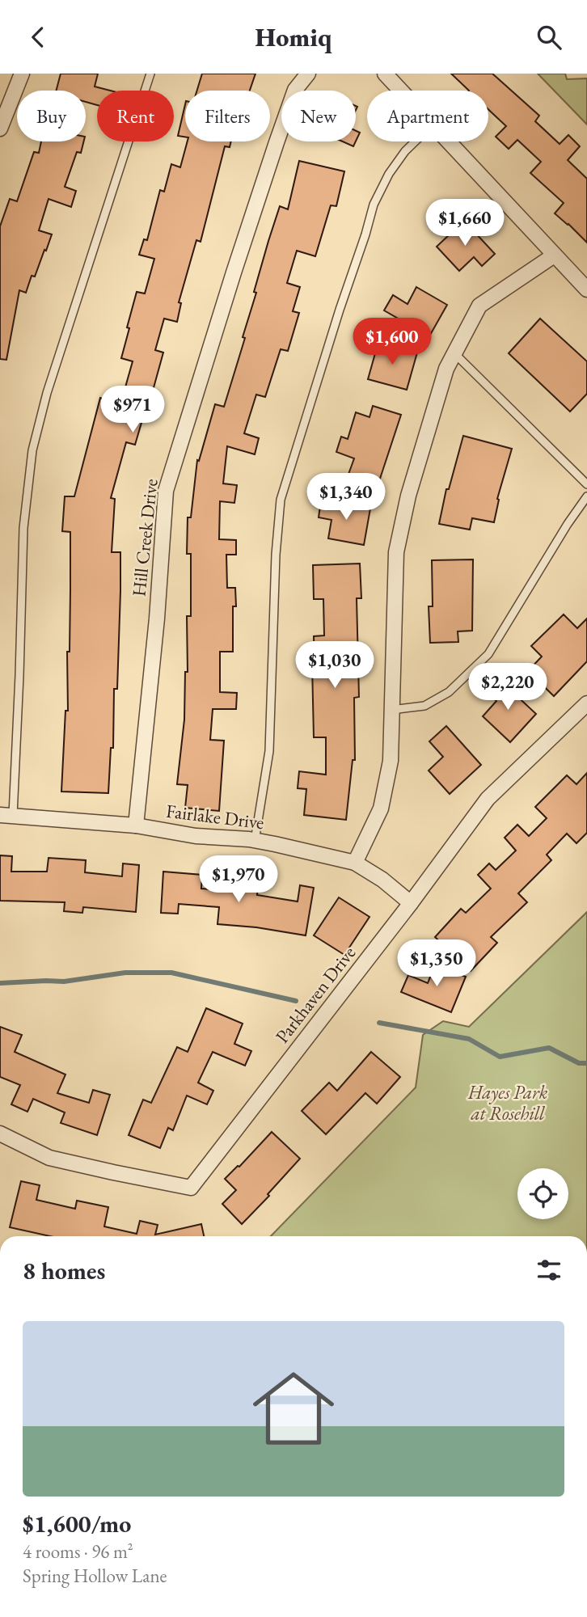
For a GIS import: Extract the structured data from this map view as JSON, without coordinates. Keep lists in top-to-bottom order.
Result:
{
  "streets": {
    "street": ["Hill Creek Drive", "Fairlake Drive", "Parkhaven Drive"]
  },
  "crossings": [
    ["Hill Creek Drive", "Fairlake Drive"],
    ["Fairlake Drive", "Parkhaven Drive"]
  ],
  "parks": ["Hayes Park at Rosehill"],
  "page": {
    "header": "Homiq",
    "chip": [
      "Buy",
      "Rent",
      "Filters",
      "New",
      "Apartment"
    ],
    "price": [
      "$1,660",
      "$1,600",
      "$971",
      "$1,340",
      "$1,030",
      "$2,220",
      "$1,970",
      "$1,350"
    ],
    "heading": "8 homes",
    "list": [
      {
        "name": "$1,600/mo",
        "note": "4 rooms · 96 m² · Spring Hollow Lane"
      }
    ]
  }
}
